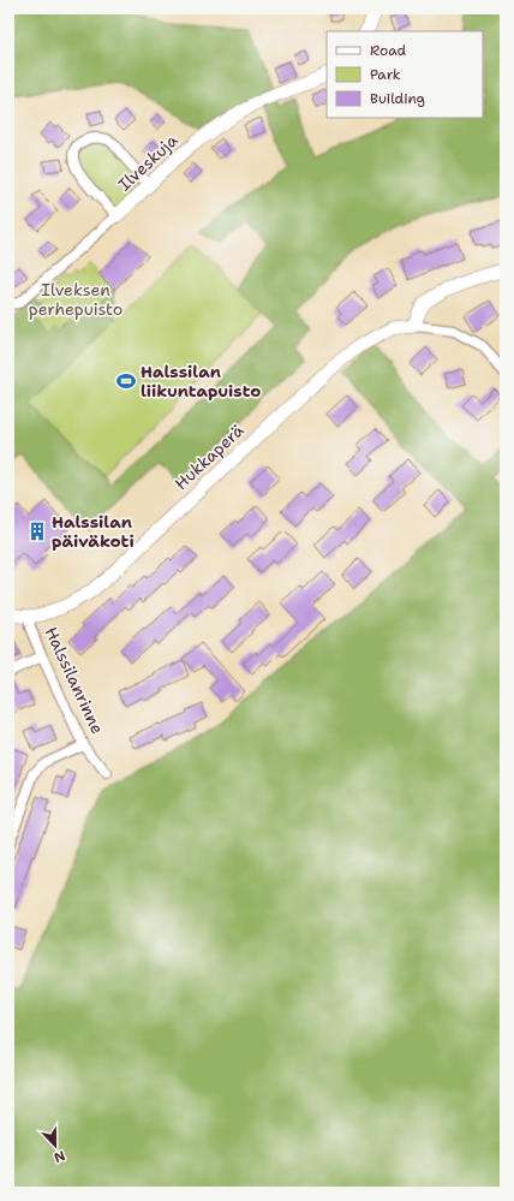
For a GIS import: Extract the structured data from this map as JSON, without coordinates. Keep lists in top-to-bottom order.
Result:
{
  "streets": {
    "street": ["Ilveskuja", "Hukkaperä", "Halssilanrinne"]
  },
  "crossings": [
    ["Hukkaperä", "Halssilanrinne"]
  ],
  "parks": ["Ilveksen perhepuisto"],
  "places": {
    "sports": ["Halssilan liikuntapuisto"],
    "building": ["Halssilan päiväkoti"]
  },
  "legend": ["Road", "Park", "Building"],
  "north": "bottom"
}
